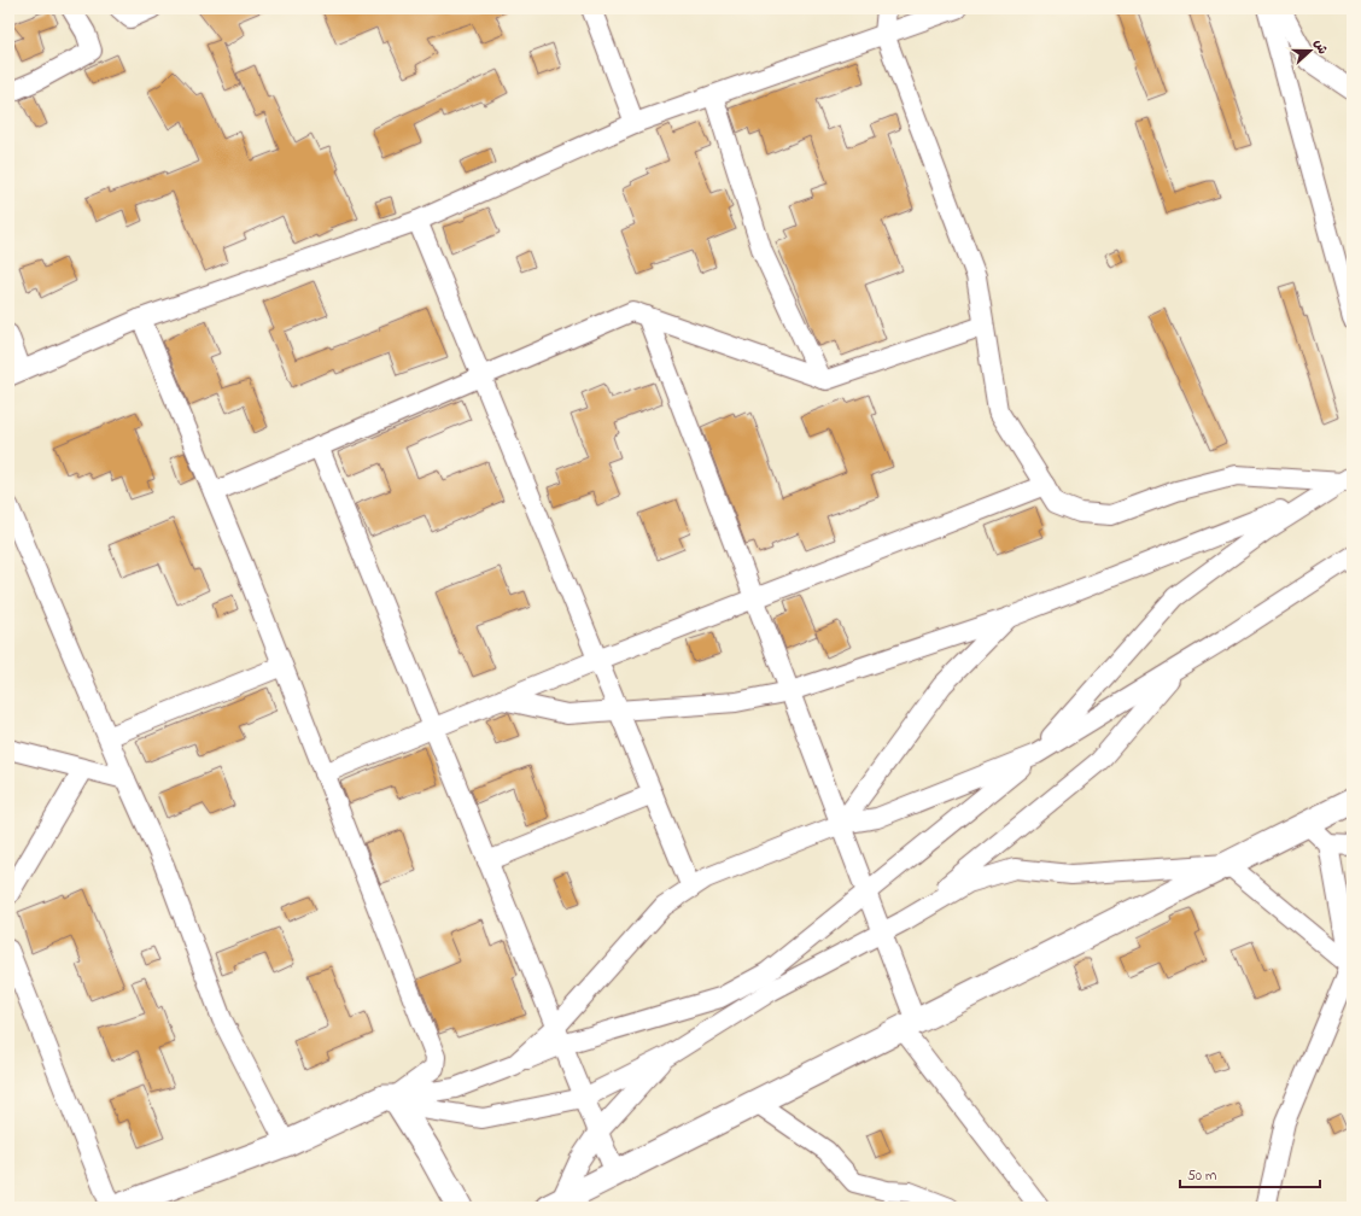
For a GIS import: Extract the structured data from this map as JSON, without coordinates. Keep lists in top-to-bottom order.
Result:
{
  "scale_bar": "50 m",
  "north": "right"
}
